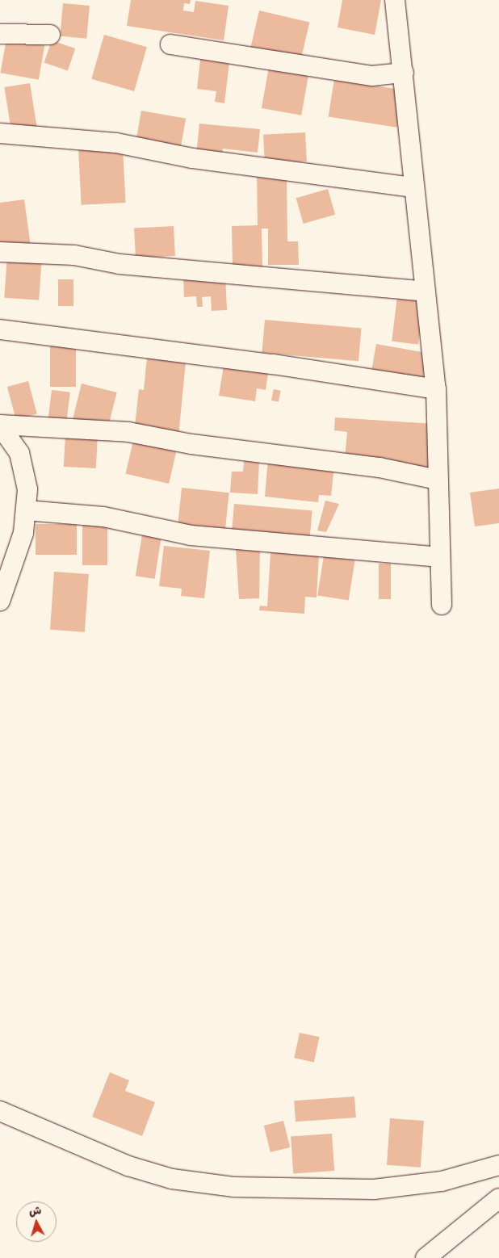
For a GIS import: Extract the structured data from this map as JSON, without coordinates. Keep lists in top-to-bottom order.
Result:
{
  "north": "top"
}
